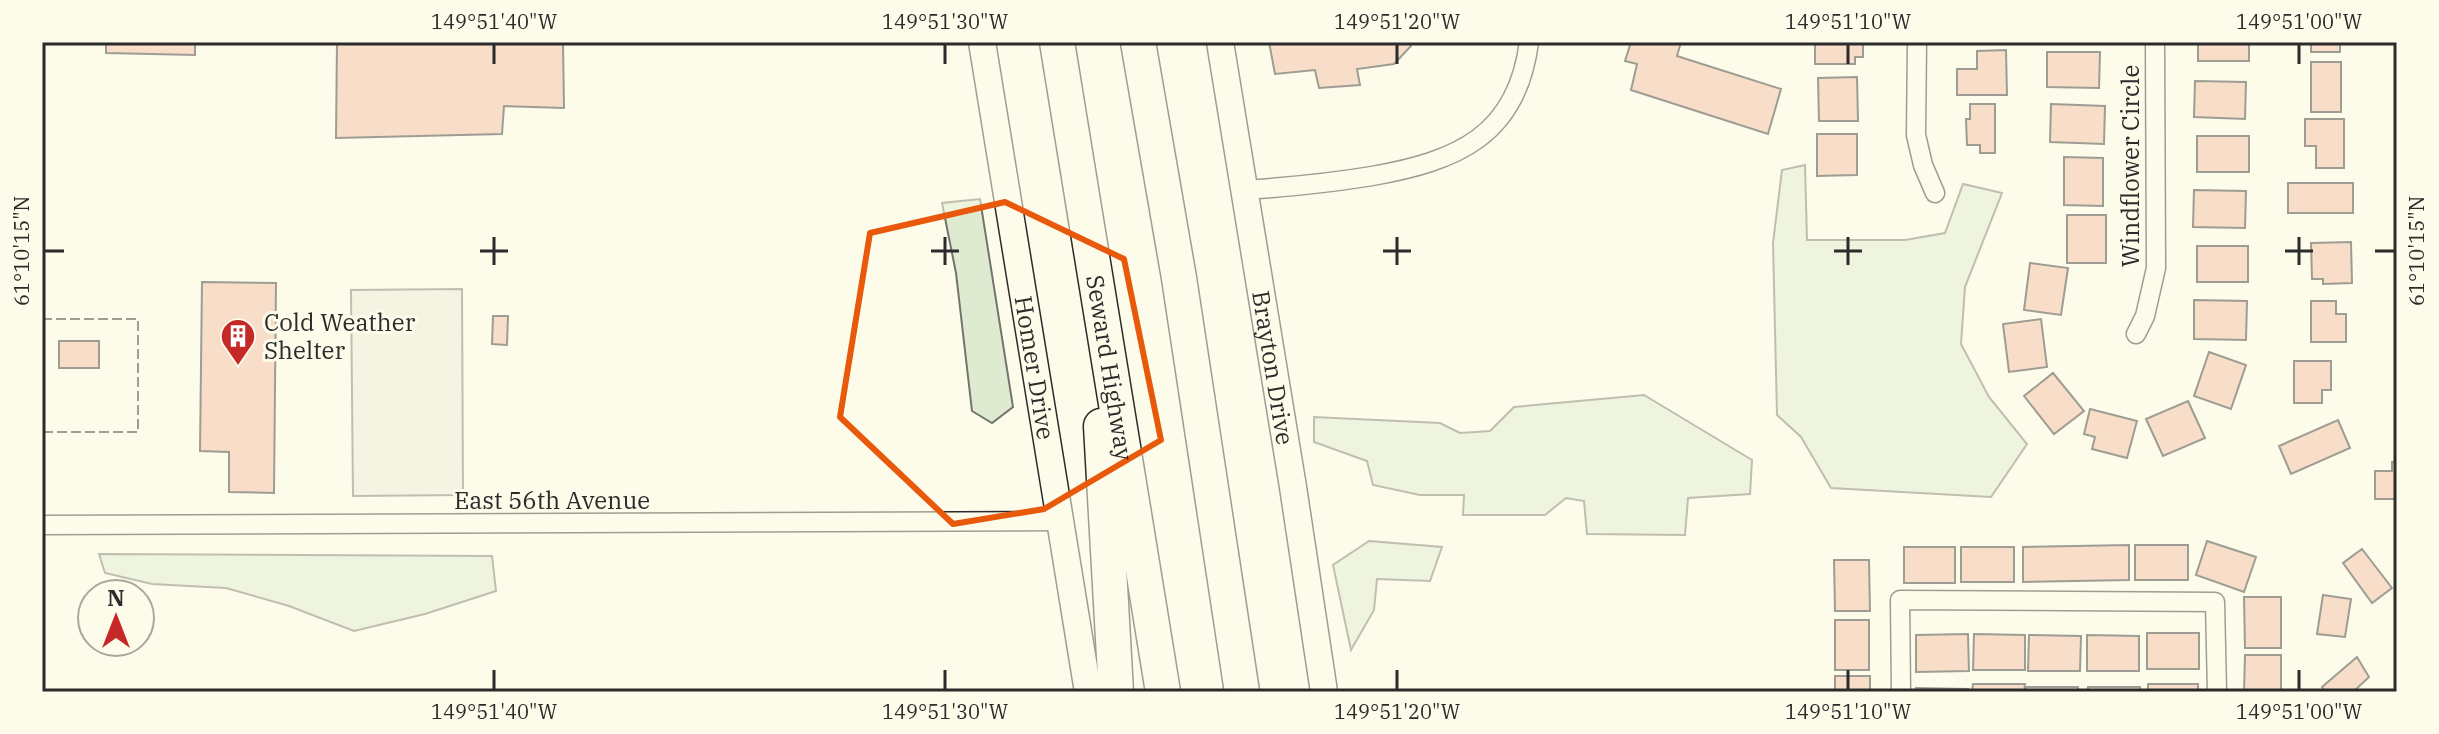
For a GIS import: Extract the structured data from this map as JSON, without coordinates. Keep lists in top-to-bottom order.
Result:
{
  "streets": {
    "highway": ["Seward Highway"],
    "main road": ["Homer Drive", "Brayton Drive"],
    "street": ["Windflower Circle", "East 56th Avenue"]
  },
  "crossings": [
    ["Homer Drive", "East 56th Avenue"]
  ],
  "places": {
    "building": ["Cold Weather Shelter"]
  },
  "north": "top",
  "coordinates": [
    "149°51'40\"W",
    "149°51'30\"W",
    "149°51'20\"W",
    "149°51'10\"W",
    "149°51'00\"W",
    "61°10'15\"N"
  ]
}
